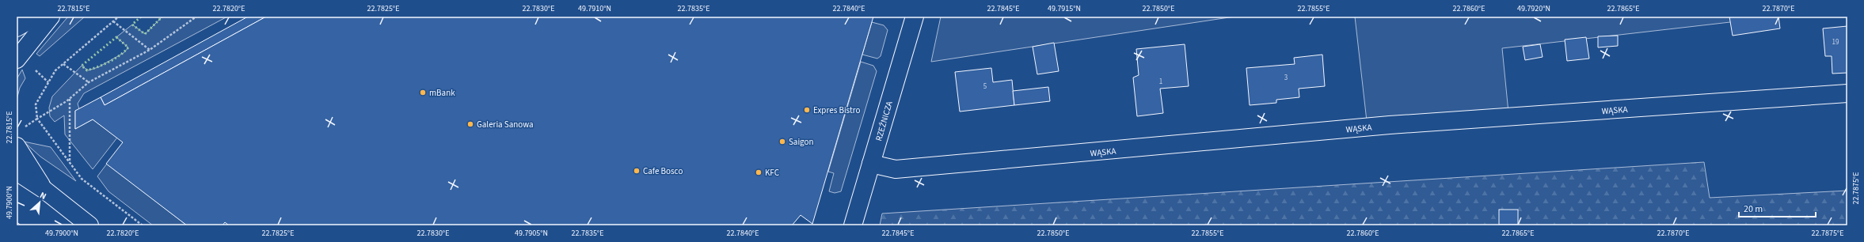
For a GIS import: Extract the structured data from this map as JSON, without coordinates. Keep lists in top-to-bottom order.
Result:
{
  "streets": {
    "street": ["WĄSKA", "RZEŹNICZA"]
  },
  "crossings": [
    ["WĄSKA", "RZEŹNICZA"]
  ],
  "places": [
    "mBank",
    "Expres Bistro",
    "Galeria Sanowa",
    "Saigon",
    "Cafe Bosco",
    "KFC"
  ],
  "house_numbers": [
    "19",
    "3",
    "1",
    "5"
  ],
  "scale_bar": "20 m",
  "north": "top right",
  "coordinates": [
    "22.7815°E",
    "22.7820°E",
    "22.7825°E",
    "22.7830°E",
    "49.7910°N",
    "22.7835°E",
    "22.7840°E",
    "22.7845°E",
    "49.7915°N",
    "22.7850°E",
    "22.7855°E",
    "22.7860°E",
    "49.7920°N",
    "22.7865°E",
    "22.7870°E",
    "22.7875°E",
    "49.7900°N",
    "49.7905°N"
  ]
}
